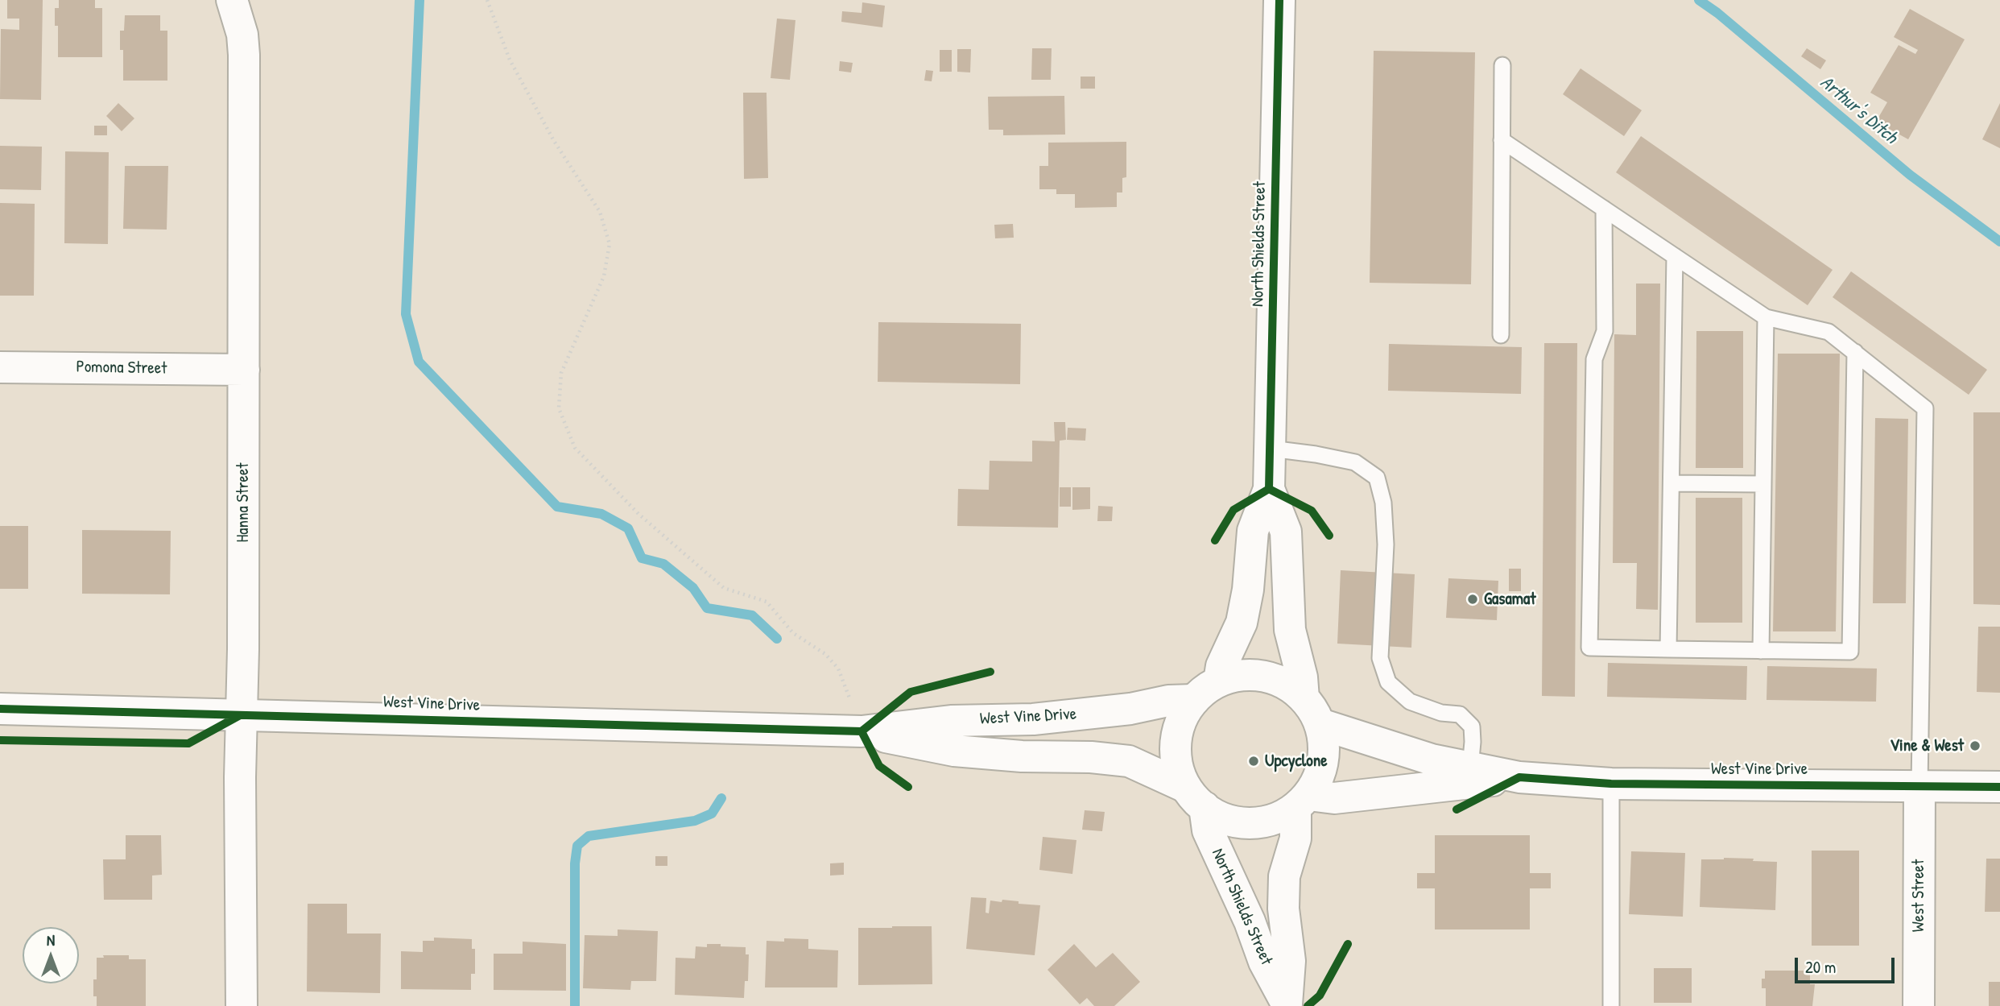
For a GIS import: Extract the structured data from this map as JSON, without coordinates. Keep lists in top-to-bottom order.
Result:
{
  "streets": {
    "street": [
      "North Shields Street",
      "Pomona Street",
      "Hanna Street",
      "West Vine Drive",
      "West Street"
    ]
  },
  "crossings": [
    ["North Shields Street", "West Vine Drive"],
    ["Pomona Street", "Hanna Street"],
    ["Hanna Street", "West Vine Drive"],
    ["West Vine Drive", "West Street"]
  ],
  "water": ["Arthur's Ditch"],
  "places": ["Gasamat", "Vine & West", "Upcyclone"],
  "scale_bar": "20 m",
  "north": "top"
}
